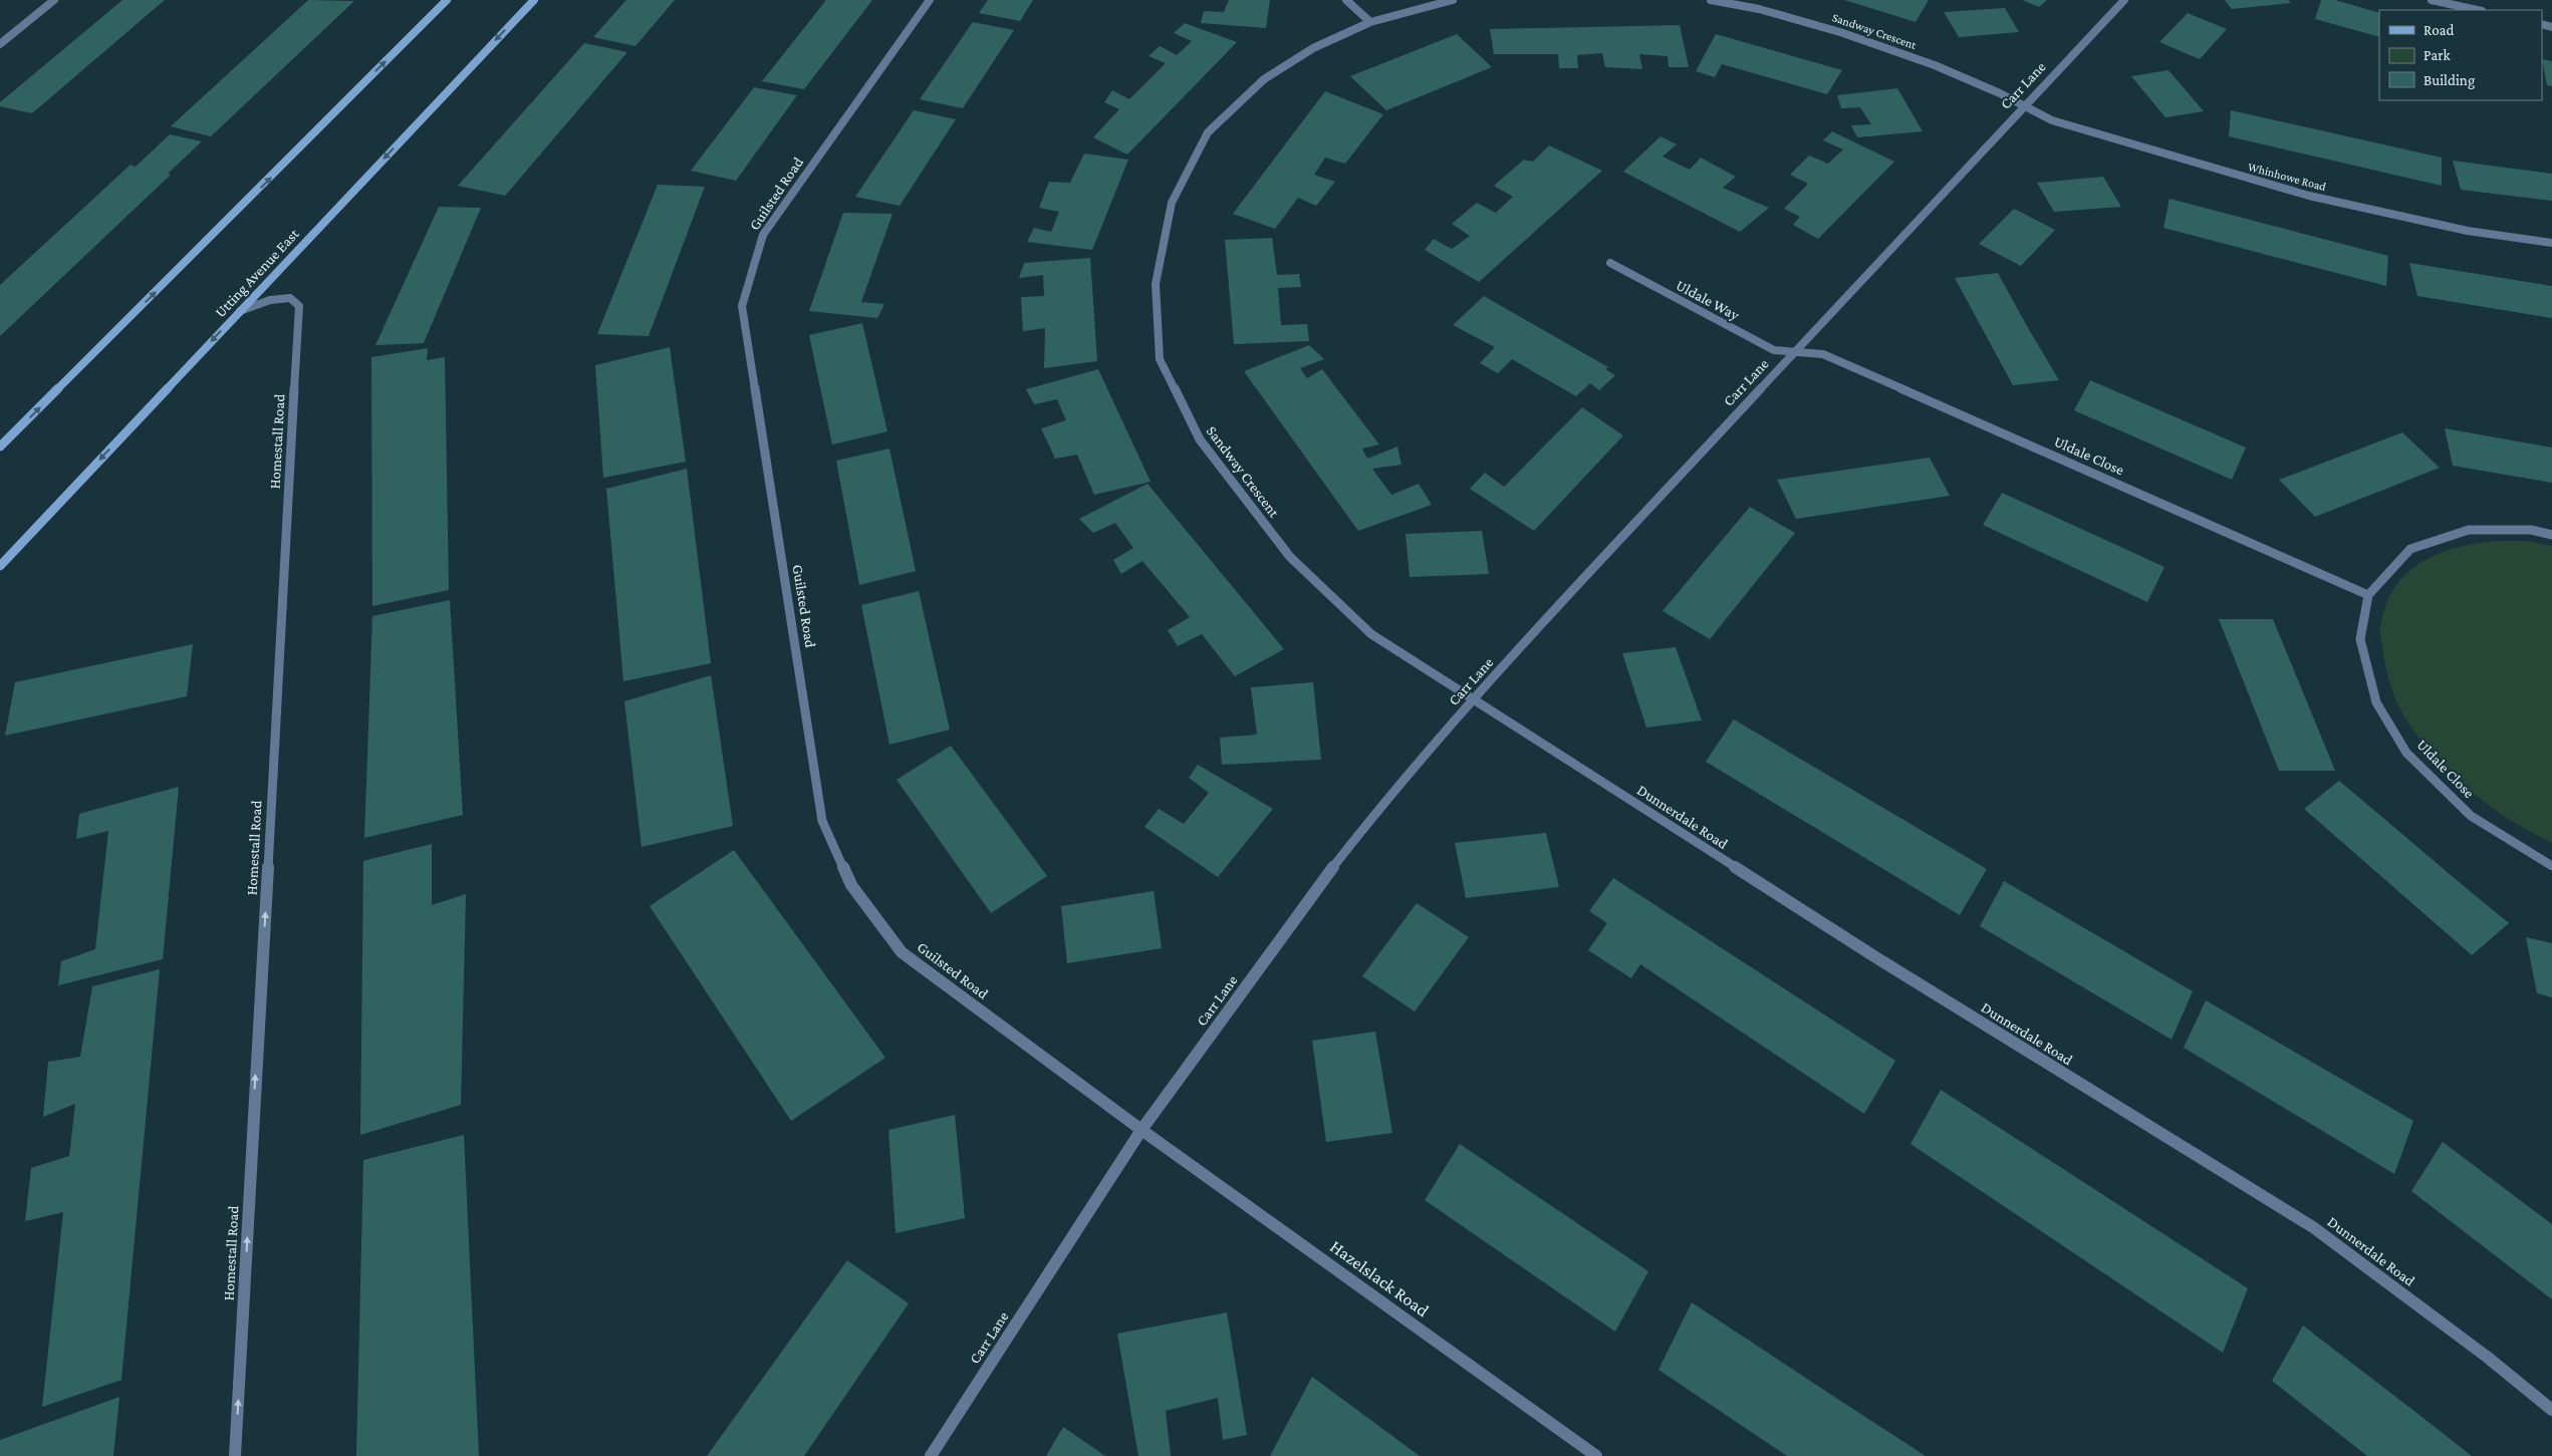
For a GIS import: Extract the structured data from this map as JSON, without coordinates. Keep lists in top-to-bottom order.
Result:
{
  "streets": {
    "street": [
      "Sandway Crescent",
      "Carr Lane",
      "Whinhowe Road",
      "Guilsted Road",
      "Utting Avenue East",
      "Uldale Way",
      "Homestall Road",
      "Uldale Close",
      "Dunnerdale Road",
      "Hazelslack Road"
    ]
  },
  "crossings": [
    ["Sandway Crescent", "Carr Lane"],
    ["Sandway Crescent", "Whinhowe Road"],
    ["Sandway Crescent", "Dunnerdale Road"],
    ["Carr Lane", "Whinhowe Road"],
    ["Carr Lane", "Guilsted Road"],
    ["Carr Lane", "Uldale Way"],
    ["Carr Lane", "Uldale Close"],
    ["Carr Lane", "Dunnerdale Road"],
    ["Carr Lane", "Hazelslack Road"],
    ["Guilsted Road", "Hazelslack Road"],
    ["Utting Avenue East", "Homestall Road"],
    ["Uldale Way", "Uldale Close"]
  ],
  "one_way": ["Homestall Road"],
  "legend": ["Road", "Park", "Building"]
}
